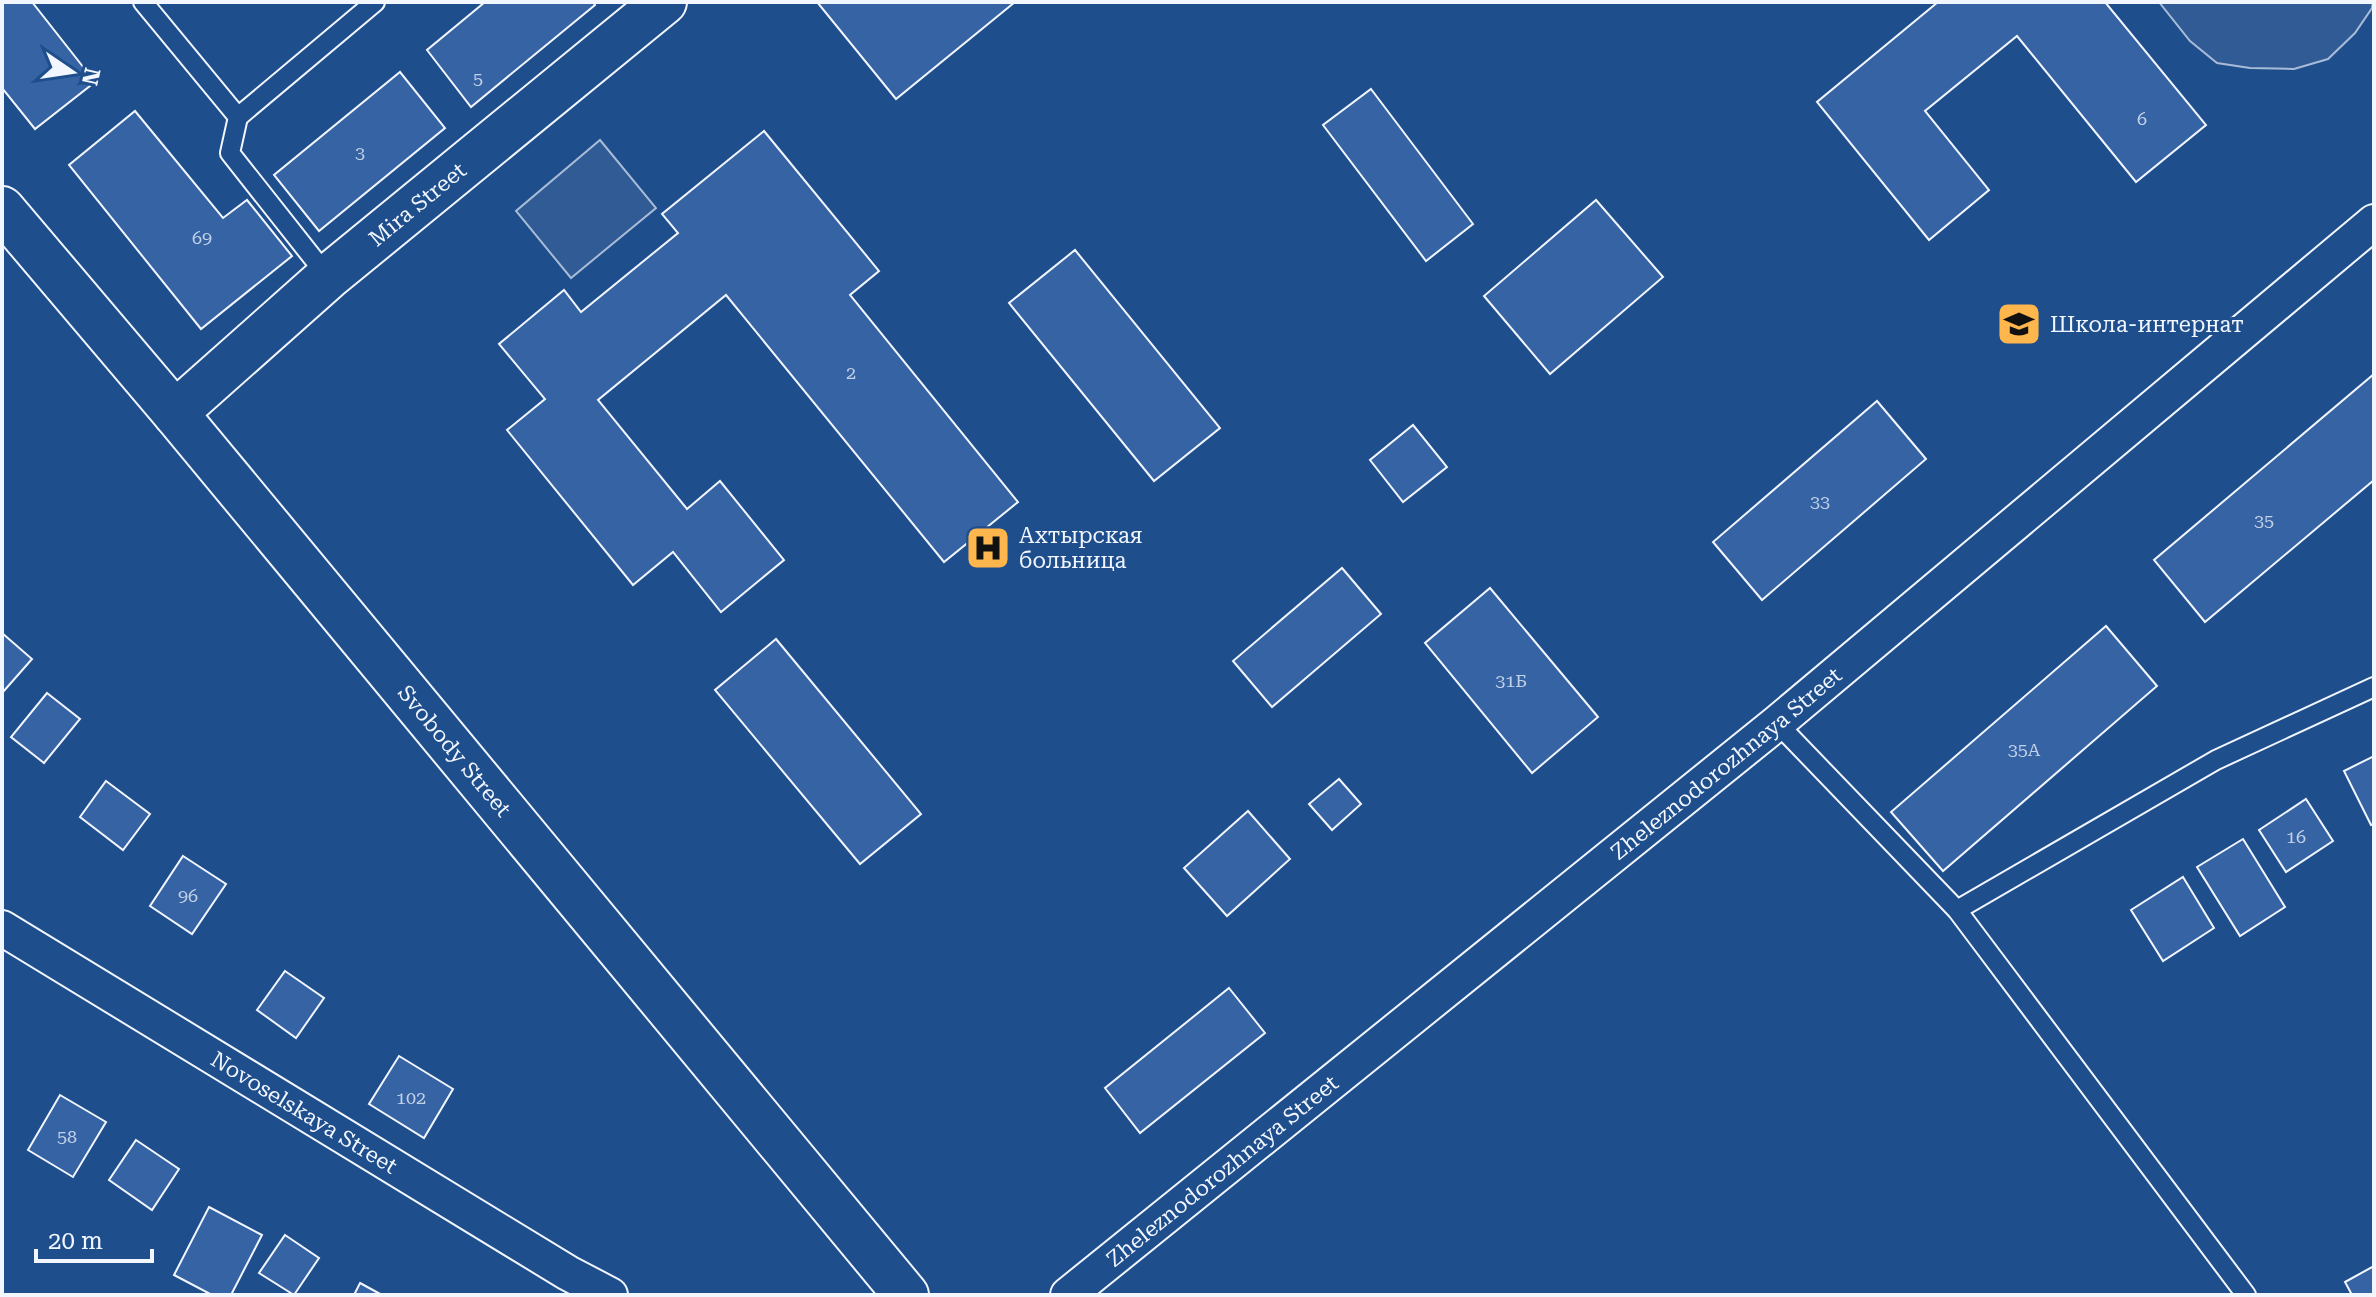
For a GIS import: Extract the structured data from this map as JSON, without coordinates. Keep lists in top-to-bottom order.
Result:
{
  "streets": {
    "street": [
      "Mira Street",
      "Svobody Street",
      "Zheleznodorozhnaya Street",
      "Novoselskaya Street"
    ]
  },
  "crossings": [
    ["Mira Street", "Svobody Street"]
  ],
  "places": {
    "school or university": ["Школа-интернат"],
    "hospital": ["Ахтырская больница"]
  },
  "house_numbers": [
    "5",
    "6",
    "3",
    "69",
    "2",
    "33",
    "35",
    "31Б",
    "35А",
    "16",
    "96",
    "102",
    "58"
  ],
  "scale_bar": "20 m",
  "north": "right"
}
